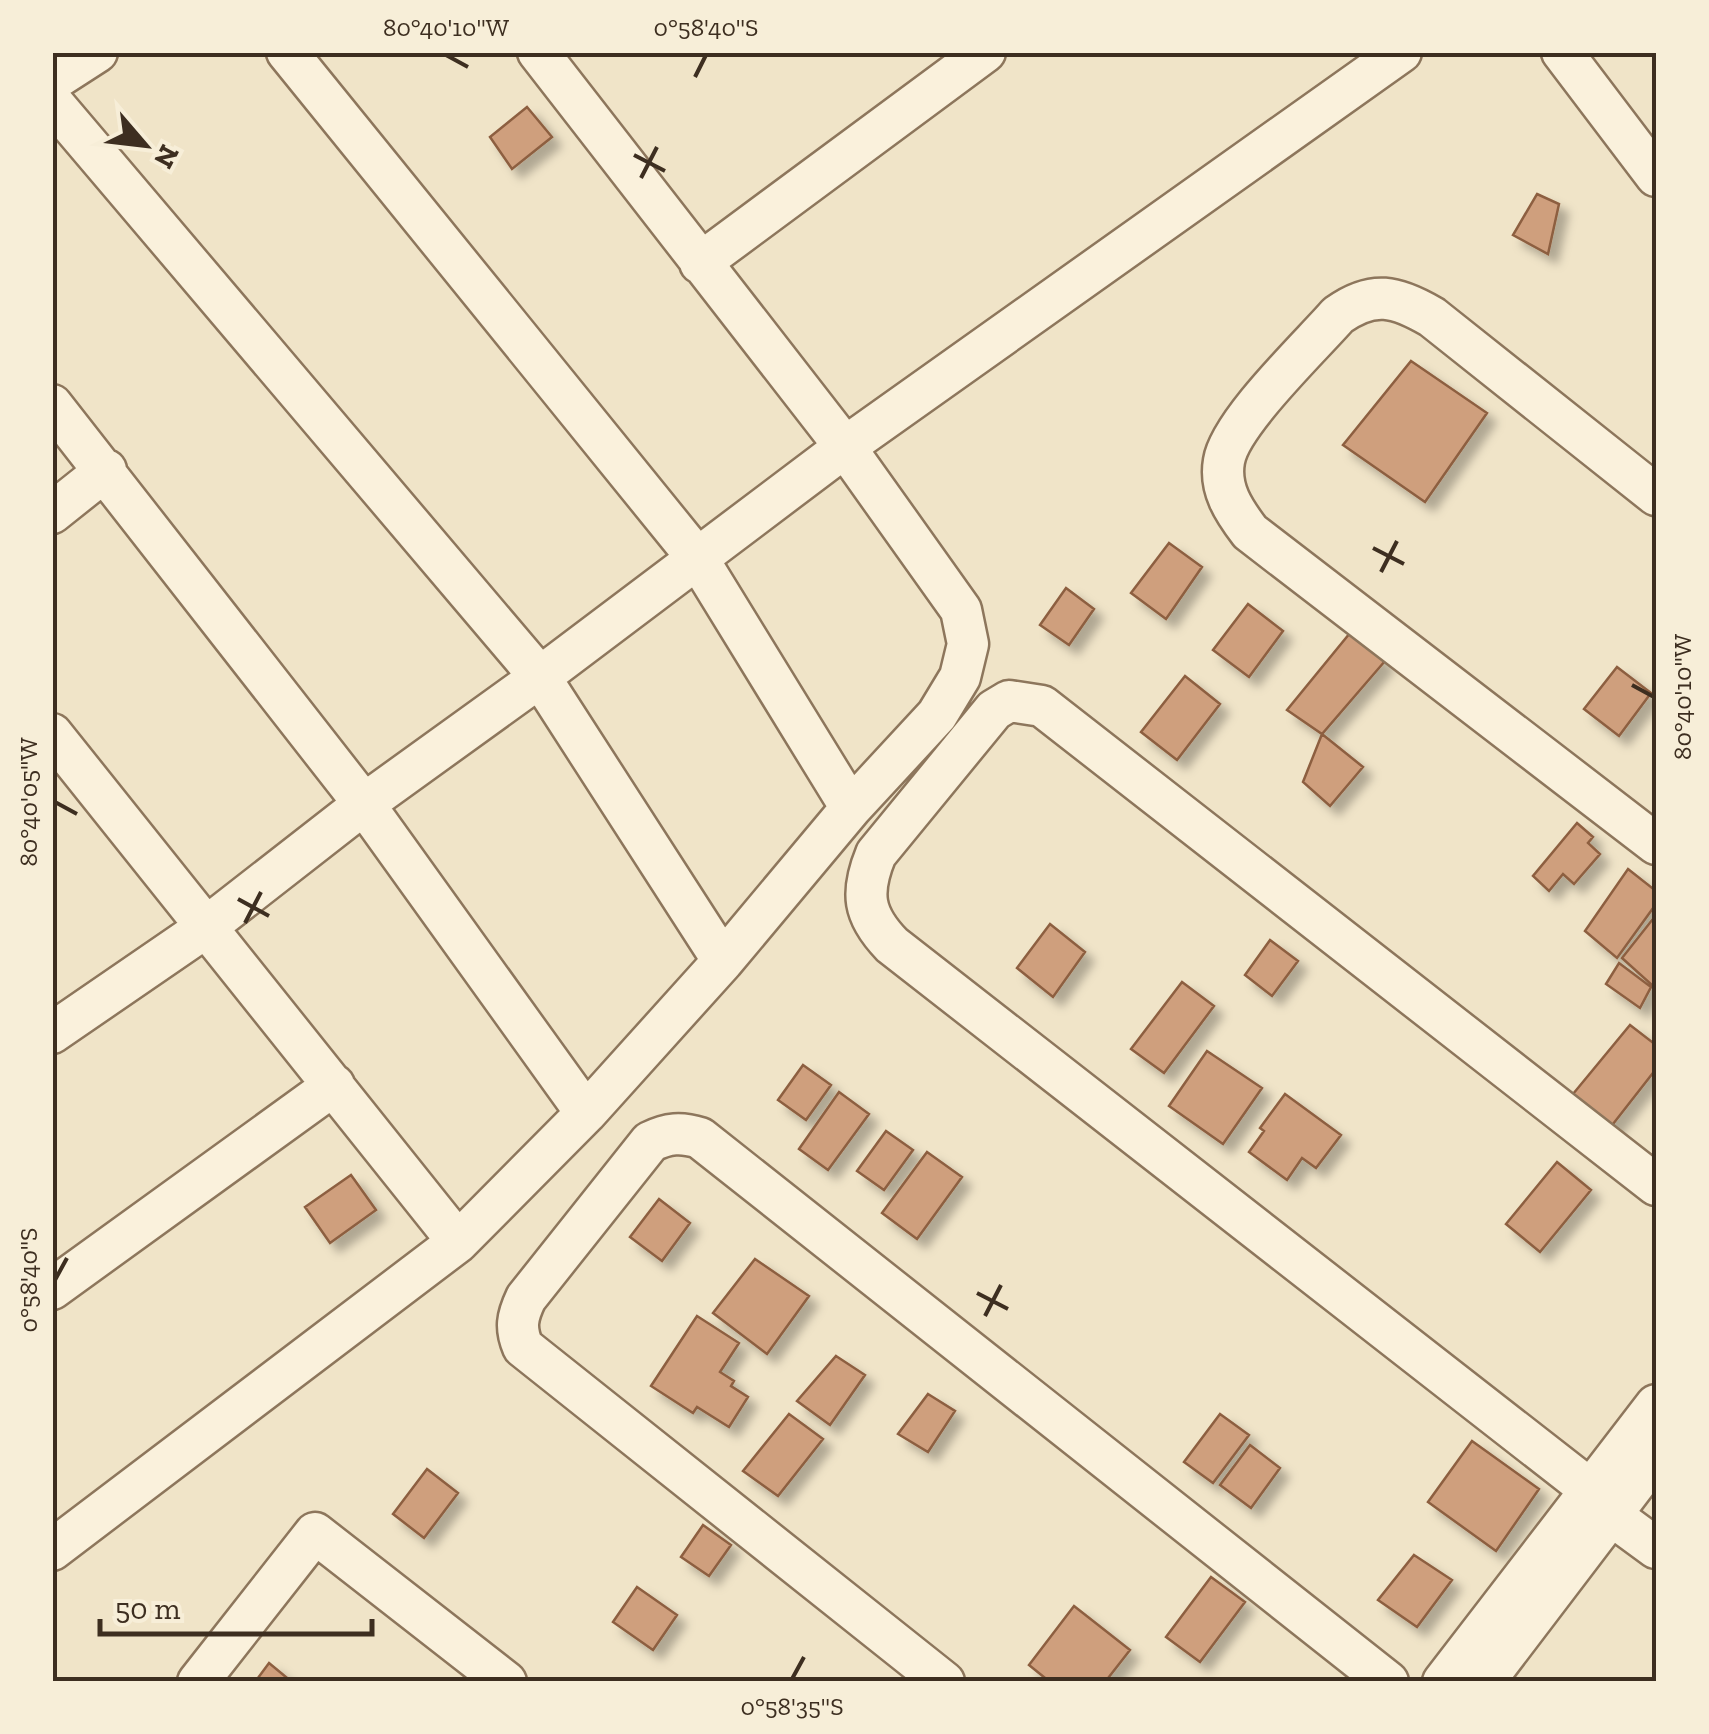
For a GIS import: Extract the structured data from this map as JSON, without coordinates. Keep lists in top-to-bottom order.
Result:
{
  "scale_bar": "50 m",
  "north": "bottom right",
  "coordinates": [
    "80°40'10\"W",
    "0°58'40\"S",
    "80°40'05\"W",
    "0°58'35\"S"
  ]
}
